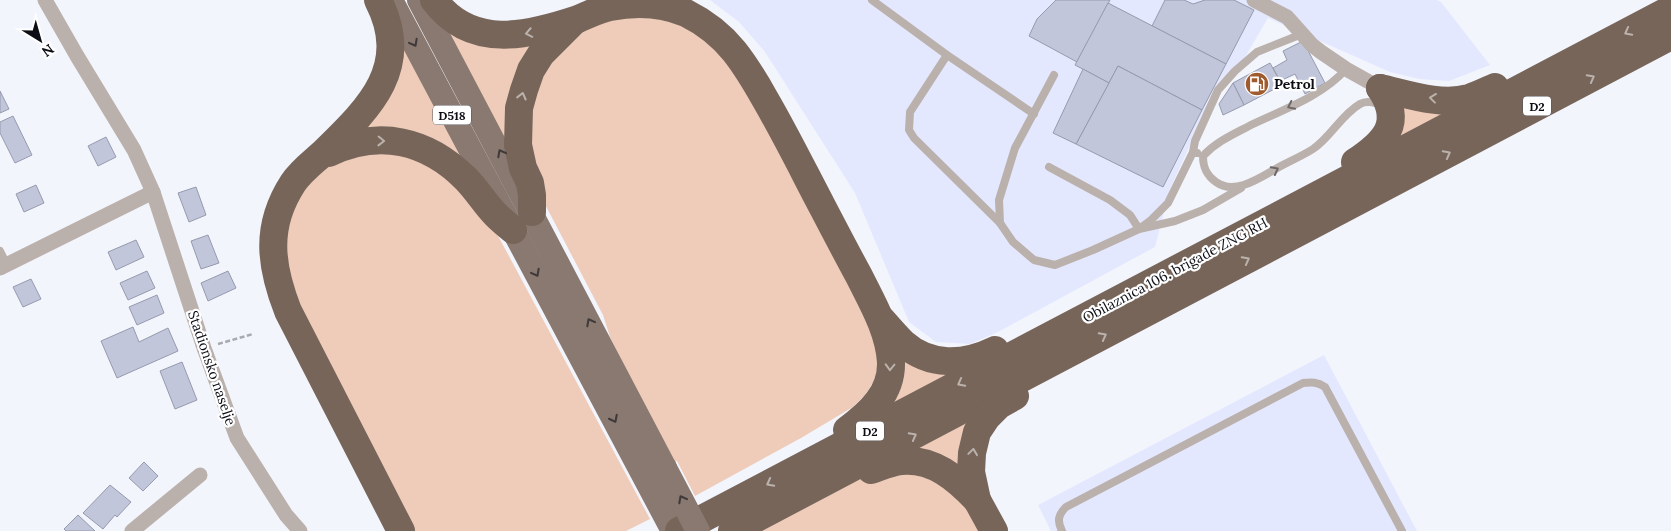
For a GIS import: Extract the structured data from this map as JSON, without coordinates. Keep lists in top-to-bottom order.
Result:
{
  "streets": {
    "highway": ["D2", "Obilaznica 106. brigade ZNG RH"],
    "main road": ["D518"],
    "street": ["Stadionsko naselje"]
  },
  "places": {
    "fuel station": ["Petrol"]
  },
  "north": "bottom right"
}
